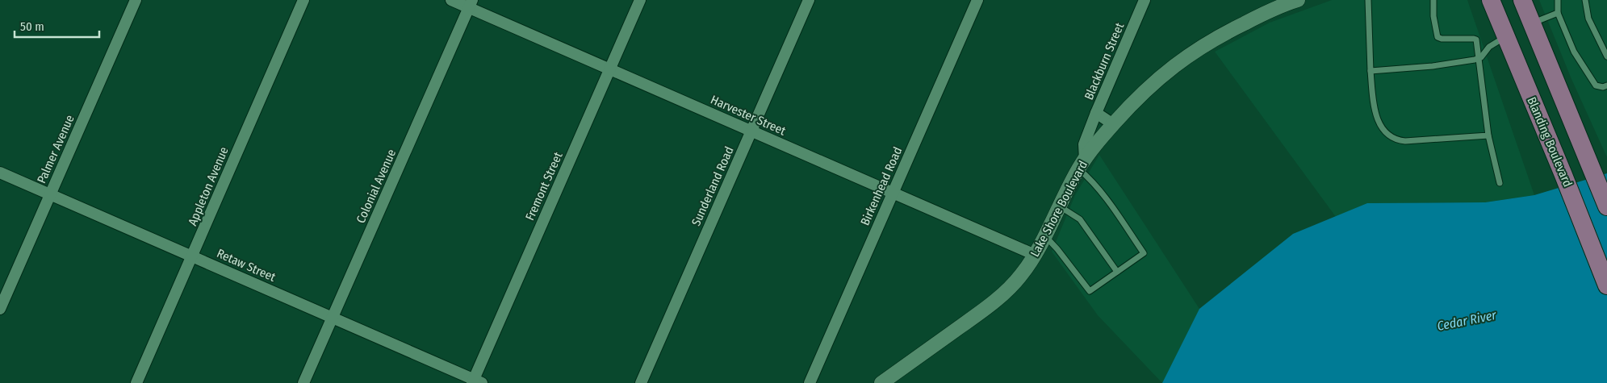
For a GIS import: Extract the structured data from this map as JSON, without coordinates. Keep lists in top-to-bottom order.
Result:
{
  "streets": {
    "main road": ["Blanding Boulevard"],
    "street": [
      "Blackburn Street",
      "Harvester Street",
      "Palmer Avenue",
      "Appleton Avenue",
      "Colonial Avenue",
      "Fremont Street",
      "Sunderland Road",
      "Birkenhead Road",
      "Lake Shore Boulevard",
      "Retaw Street"
    ]
  },
  "crossings": [
    ["Blackburn Street", "Lake Shore Boulevard"],
    ["Harvester Street", "Colonial Avenue"],
    ["Harvester Street", "Fremont Street"],
    ["Harvester Street", "Sunderland Road"],
    ["Harvester Street", "Birkenhead Road"],
    ["Harvester Street", "Lake Shore Boulevard"],
    ["Palmer Avenue", "Retaw Street"],
    ["Appleton Avenue", "Retaw Street"],
    ["Colonial Avenue", "Retaw Street"],
    ["Fremont Street", "Retaw Street"]
  ],
  "water": ["Cedar River"],
  "scale_bar": "50 m"
}
